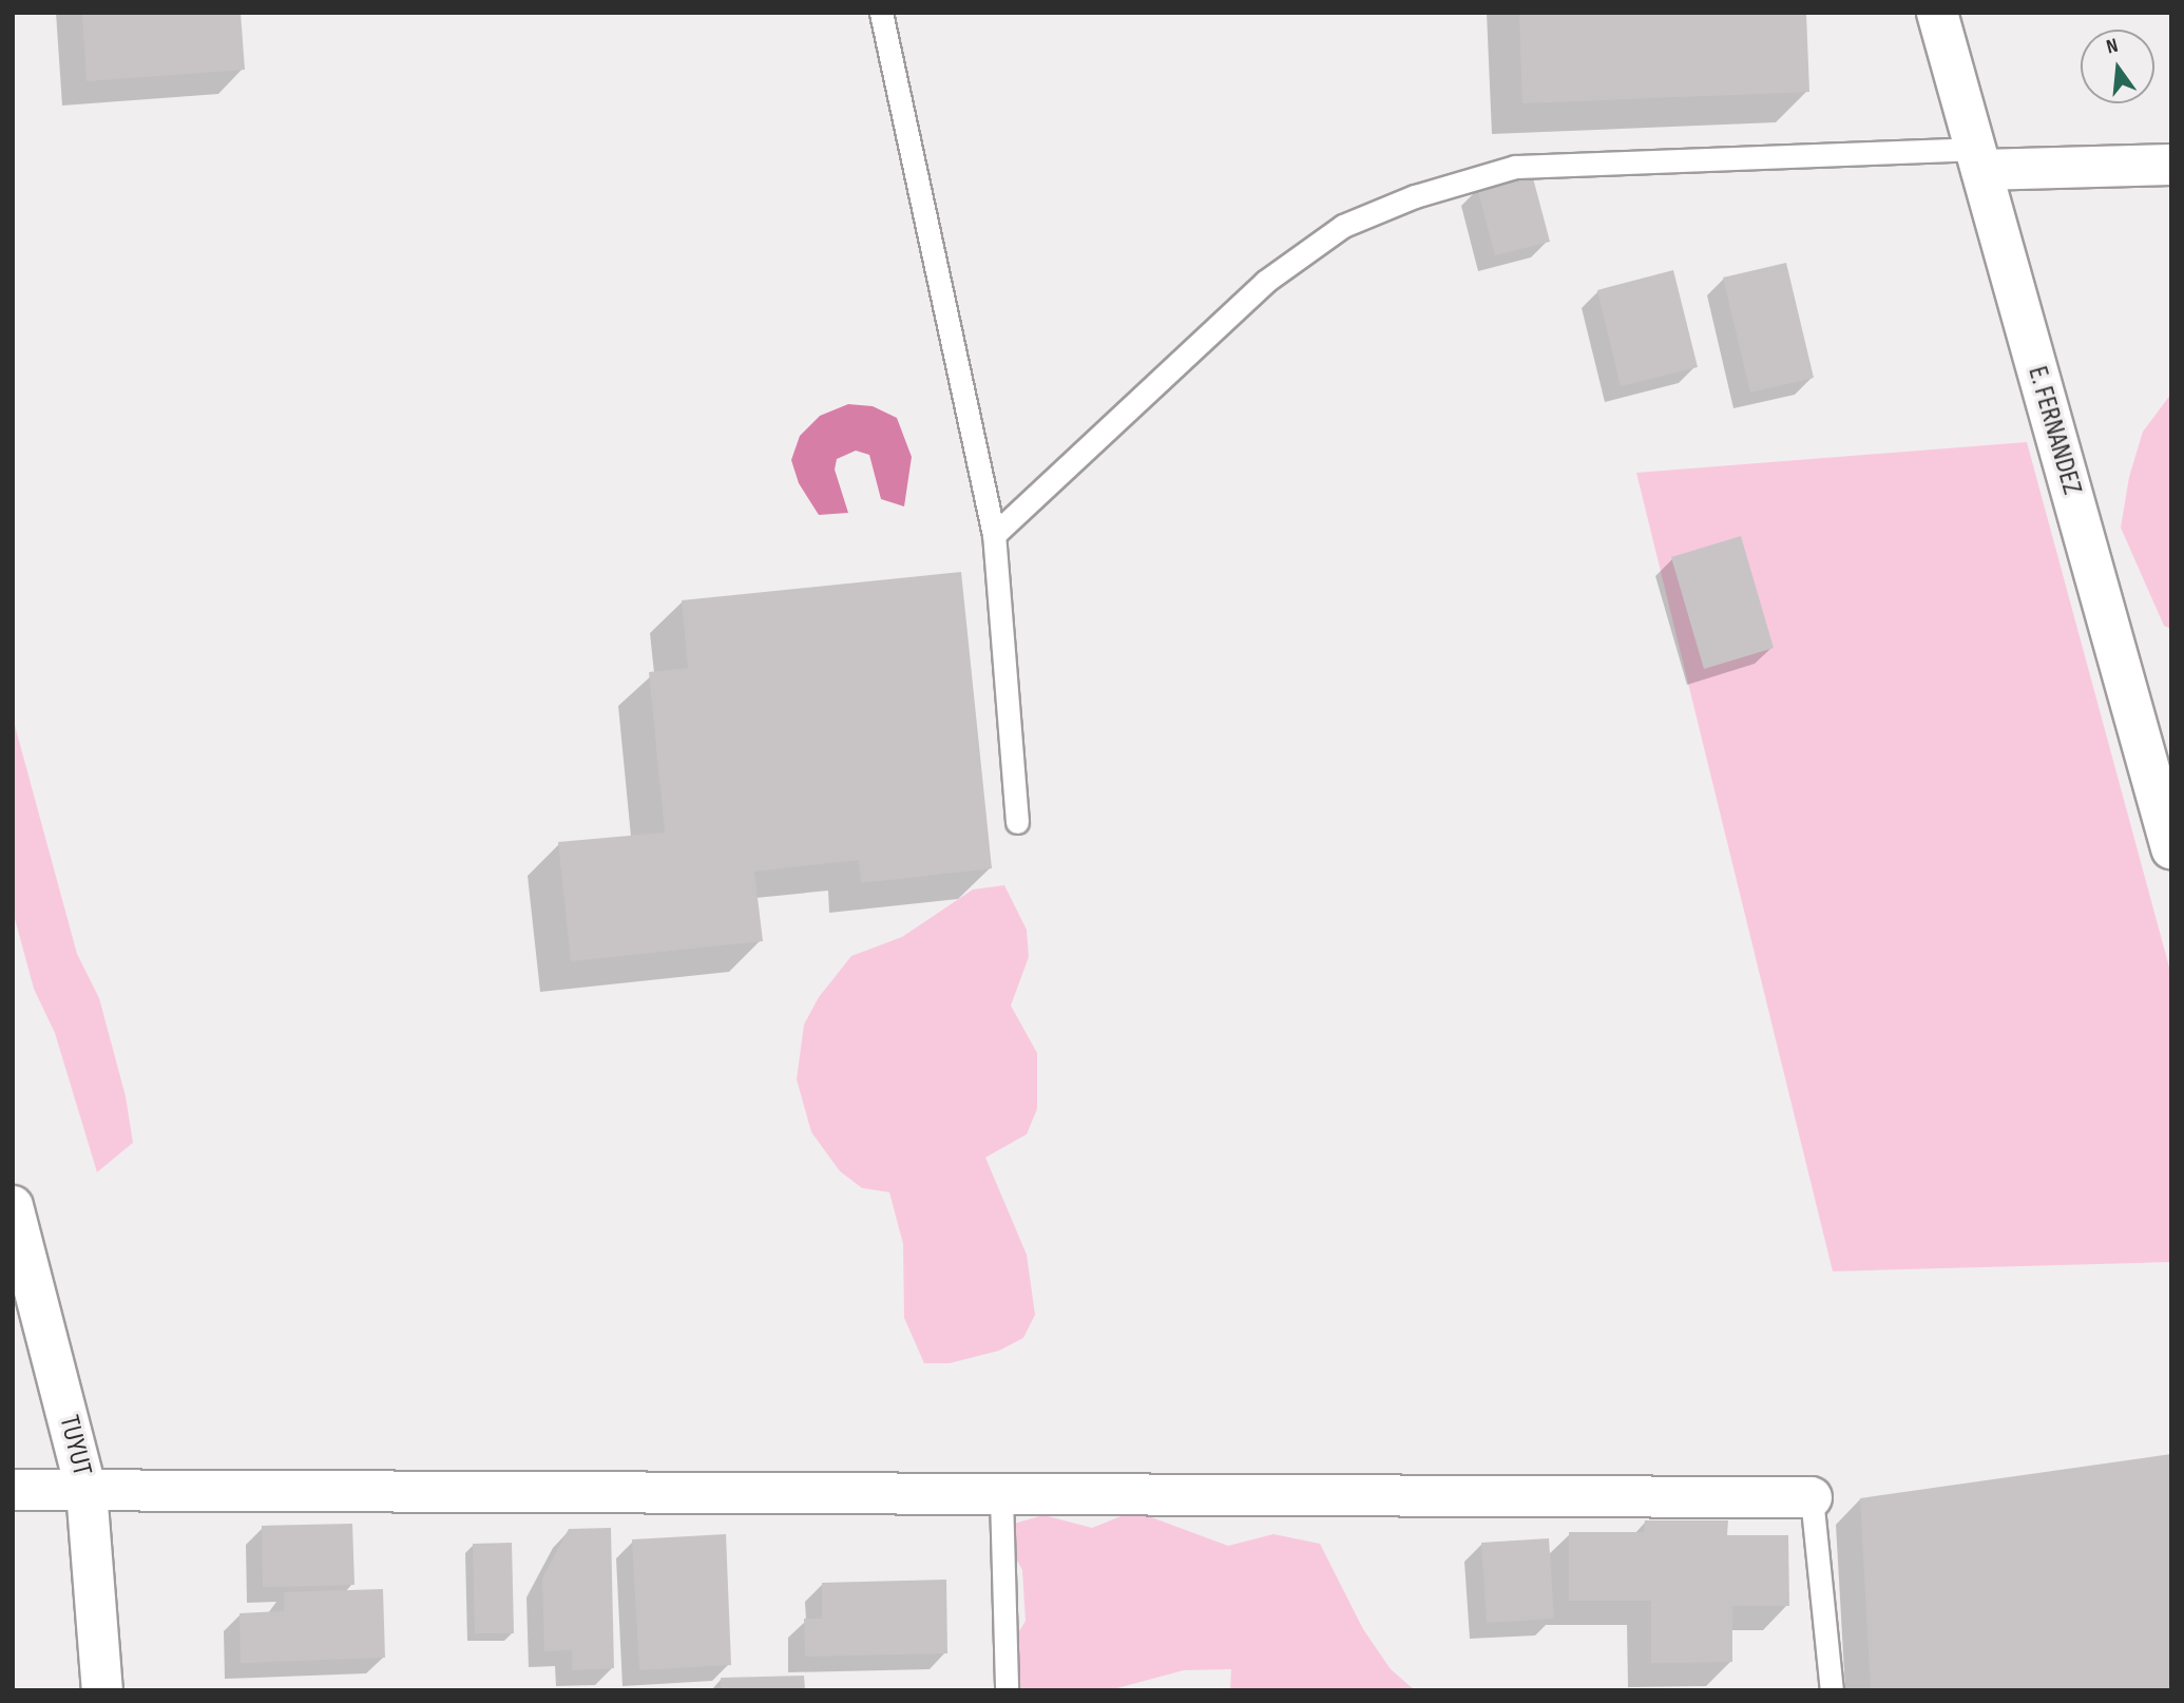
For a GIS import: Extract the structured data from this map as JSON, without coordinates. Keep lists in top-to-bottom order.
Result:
{
  "streets": {
    "street": ["E. FERNANDEZ", "TUYUT"]
  },
  "north": "top"
}
